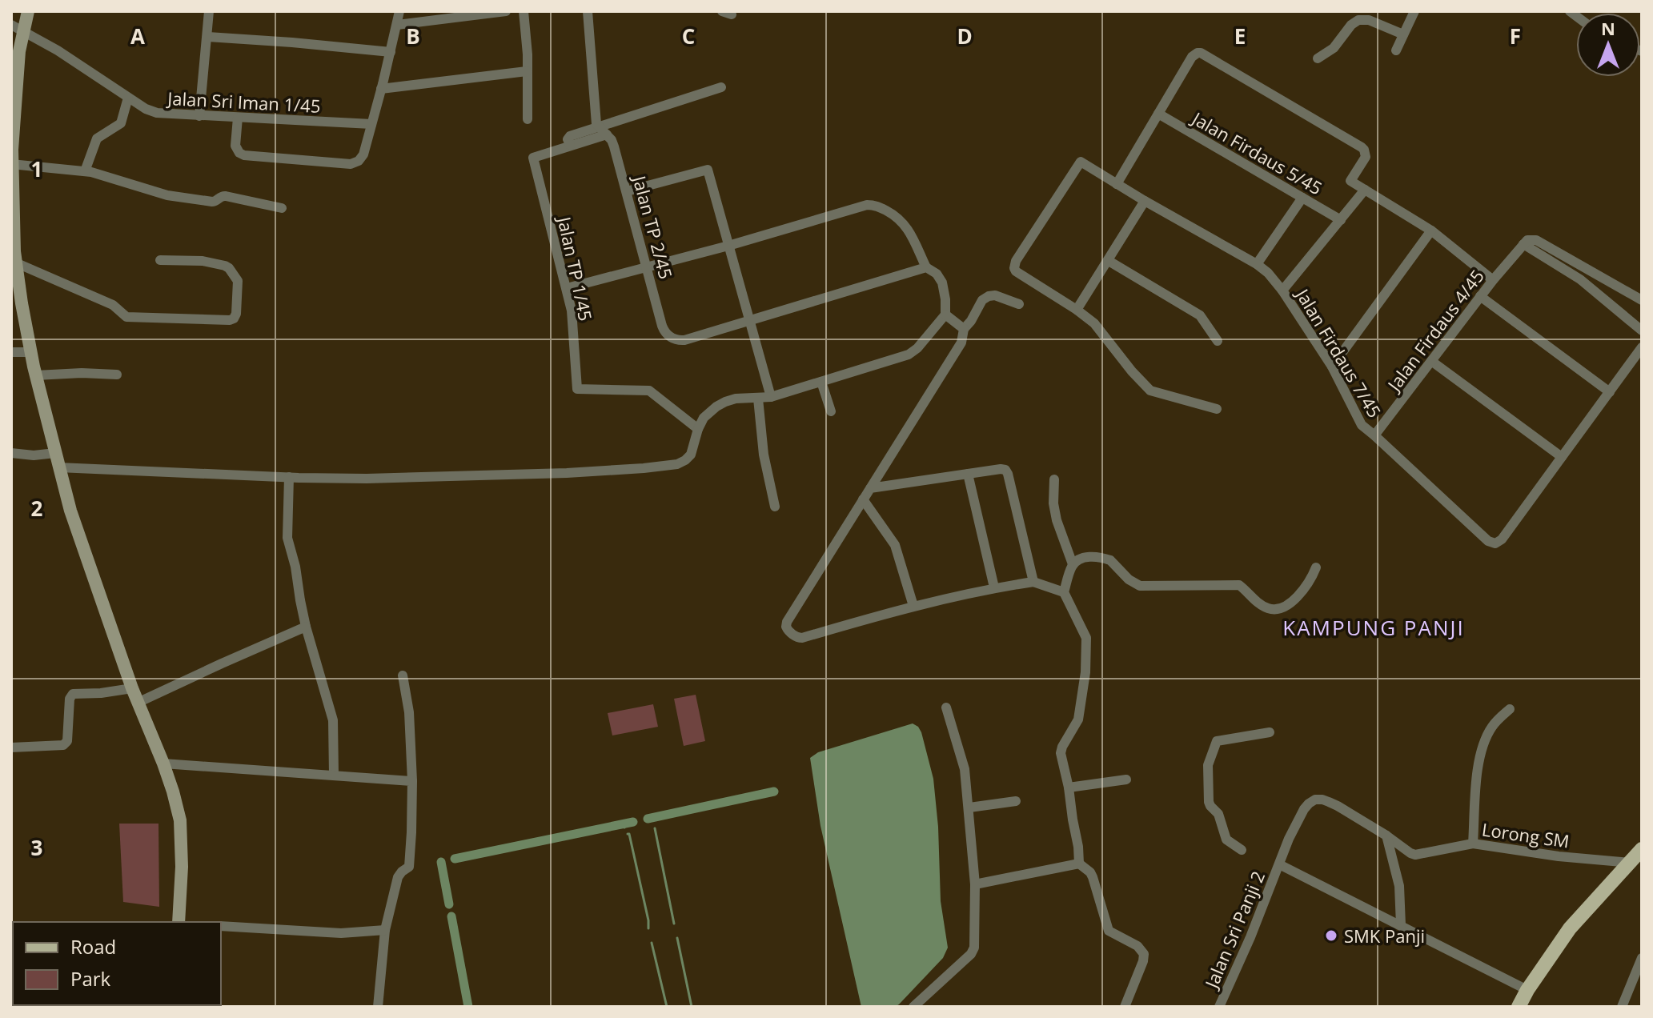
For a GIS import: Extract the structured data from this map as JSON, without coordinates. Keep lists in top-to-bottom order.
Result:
{
  "streets": {
    "street": [
      "Jalan Sri Iman 1/45",
      "Jalan Firdaus 5/45",
      "Jalan TP 2/45",
      "Jalan TP 1/45",
      "Jalan Firdaus 4/45",
      "Jalan Firdaus 7/45",
      "Lorong SM",
      "Jalan Sri Panji 2"
    ]
  },
  "crossings": [
    ["Jalan Firdaus 4/45", "Jalan Firdaus 7/45"],
    ["Lorong SM", "Jalan Sri Panji 2"]
  ],
  "districts": ["KAMPUNG PANJI"],
  "places": ["SMK Panji"],
  "legend": ["Road", "Park"],
  "north": "top",
  "grid": {
    "columns": [
      "A",
      "B",
      "C",
      "D",
      "E",
      "F"
    ],
    "rows": ["1", "2", "3"]
  }
}
